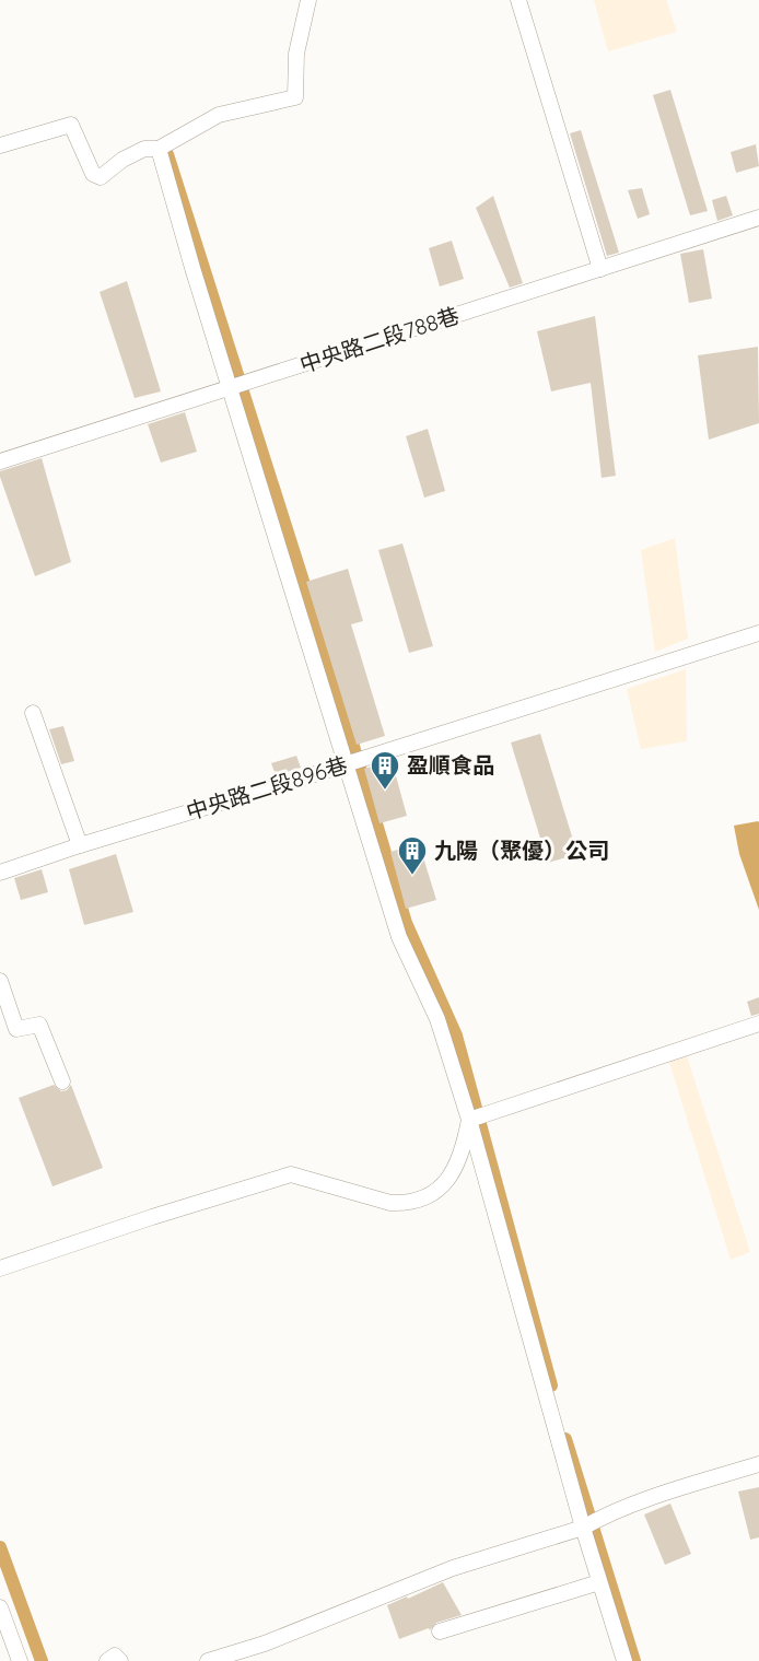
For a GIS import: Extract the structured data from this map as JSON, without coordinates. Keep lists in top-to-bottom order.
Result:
{
  "streets": {
    "street": ["中央路二段788巷", "中央路二段896巷"]
  },
  "places": {
    "building": ["盈順食品", "九陽（聚優）公司"]
  }
}
